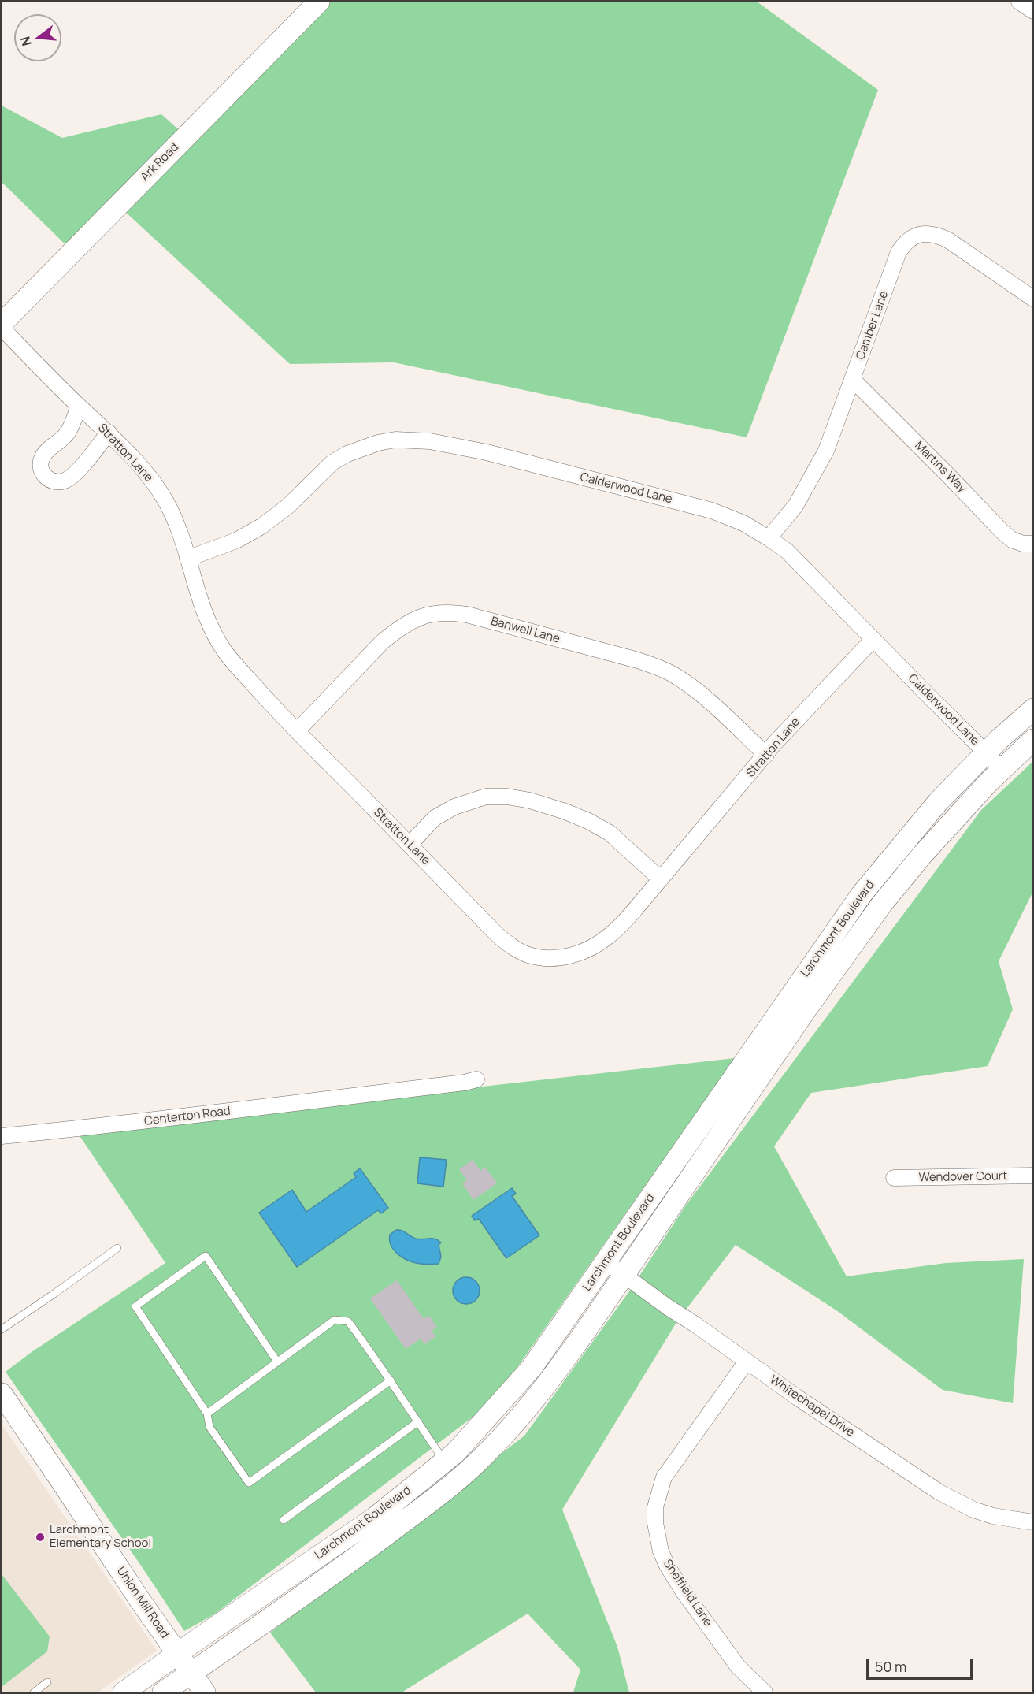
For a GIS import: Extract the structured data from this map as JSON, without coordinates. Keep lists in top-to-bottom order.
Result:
{
  "streets": {
    "street": [
      "Ark Road",
      "Camber Lane",
      "Stratton Lane",
      "Martins Way",
      "Calderwood Lane",
      "Banwell Lane",
      "Larchmont Boulevard",
      "Centerton Road",
      "Wendover Court",
      "Whitechapel Drive",
      "Sheffield Lane",
      "Union Mill Road"
    ]
  },
  "crossings": [
    ["Camber Lane", "Martins Way"],
    ["Camber Lane", "Calderwood Lane"],
    ["Stratton Lane", "Calderwood Lane"],
    ["Stratton Lane", "Banwell Lane"],
    ["Calderwood Lane", "Larchmont Boulevard"],
    ["Larchmont Boulevard", "Whitechapel Drive"],
    ["Larchmont Boulevard", "Union Mill Road"],
    ["Whitechapel Drive", "Sheffield Lane"]
  ],
  "places": ["Larchmont Elementary School"],
  "scale_bar": "50 m",
  "north": "left"
}
